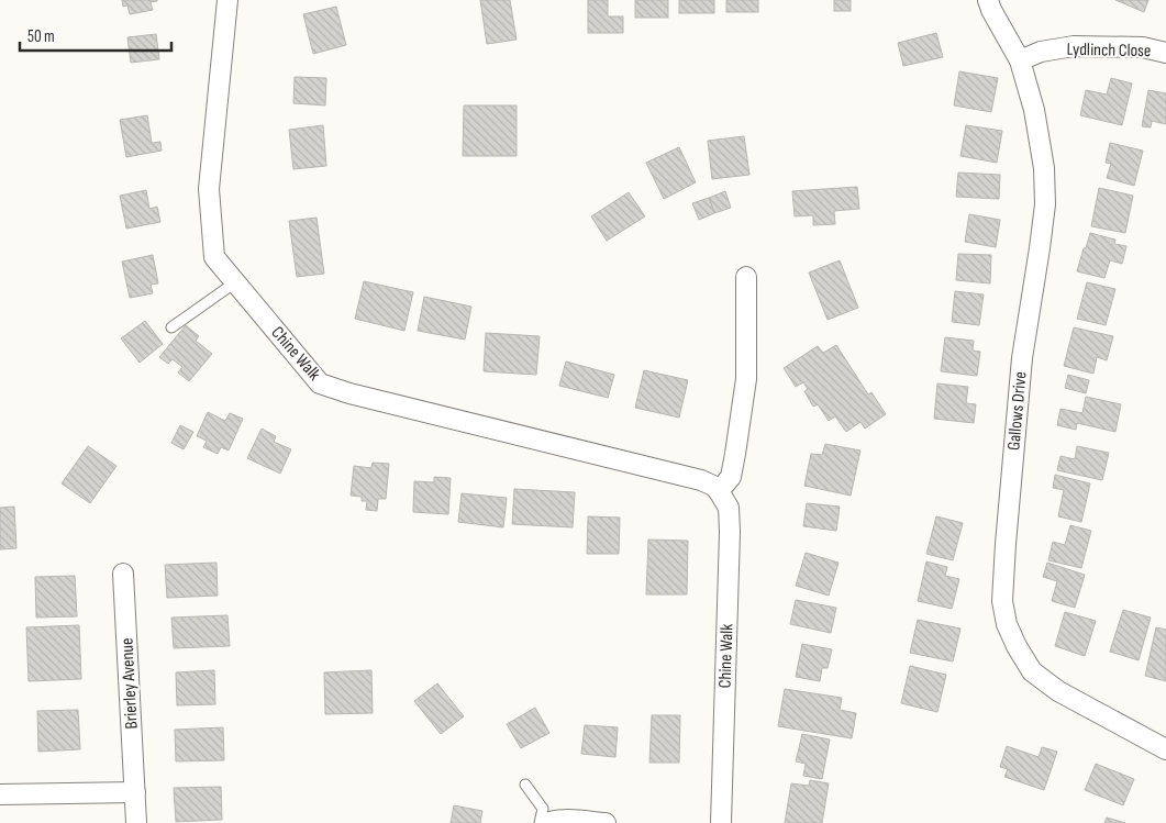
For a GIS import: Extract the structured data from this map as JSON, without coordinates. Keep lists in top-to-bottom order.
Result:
{
  "streets": {
    "street": [
      "Lydlinch Close",
      "Chine Walk",
      "Gallows Drive",
      "Brierley Avenue"
    ]
  },
  "crossings": [
    ["Lydlinch Close", "Gallows Drive"]
  ],
  "scale_bar": "50 m"
}
